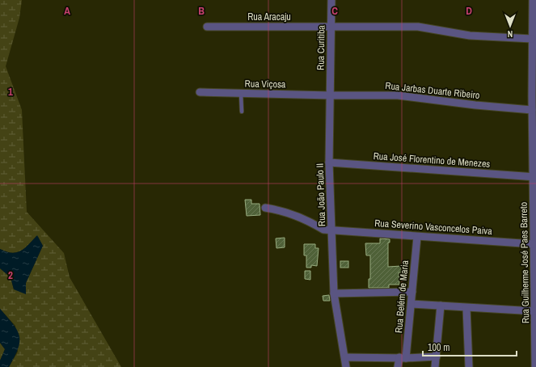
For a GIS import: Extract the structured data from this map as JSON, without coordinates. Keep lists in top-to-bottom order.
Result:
{
  "streets": {
    "street": [
      "Rua Aracaju",
      "Rua Curitiba",
      "Rua Viçosa",
      "Rua Jarbas Duarte Ribeiro",
      "Rua José Florentino de Menezes",
      "Rua João Paulo II",
      "Rua Severino Vasconcelos Paiva",
      "Rua Guilherme José Paes Barreto",
      "Rua Belém de Maria"
    ]
  },
  "crossings": [
    ["Rua Aracaju", "Rua Curitiba"],
    ["Rua Aracaju", "Rua Guilherme José Paes Barreto"],
    ["Rua Curitiba", "Rua Viçosa"],
    ["Rua Curitiba", "Rua Jarbas Duarte Ribeiro"],
    ["Rua Curitiba", "Rua João Paulo II"],
    ["Rua Viçosa", "Rua Jarbas Duarte Ribeiro"],
    ["Rua Viçosa", "Rua João Paulo II"],
    ["Rua Jarbas Duarte Ribeiro", "Rua João Paulo II"],
    ["Rua Jarbas Duarte Ribeiro", "Rua Guilherme José Paes Barreto"],
    ["Rua José Florentino de Menezes", "Rua João Paulo II"],
    ["Rua José Florentino de Menezes", "Rua Guilherme José Paes Barreto"],
    ["Rua João Paulo II", "Rua Severino Vasconcelos Paiva"],
    ["Rua Severino Vasconcelos Paiva", "Rua Guilherme José Paes Barreto"],
    ["Rua Severino Vasconcelos Paiva", "Rua Belém de Maria"]
  ],
  "scale_bar": "100 m",
  "north": "bottom",
  "grid": {
    "columns": [
      "A",
      "B",
      "C",
      "D"
    ],
    "rows": ["1", "2"]
  }
}
